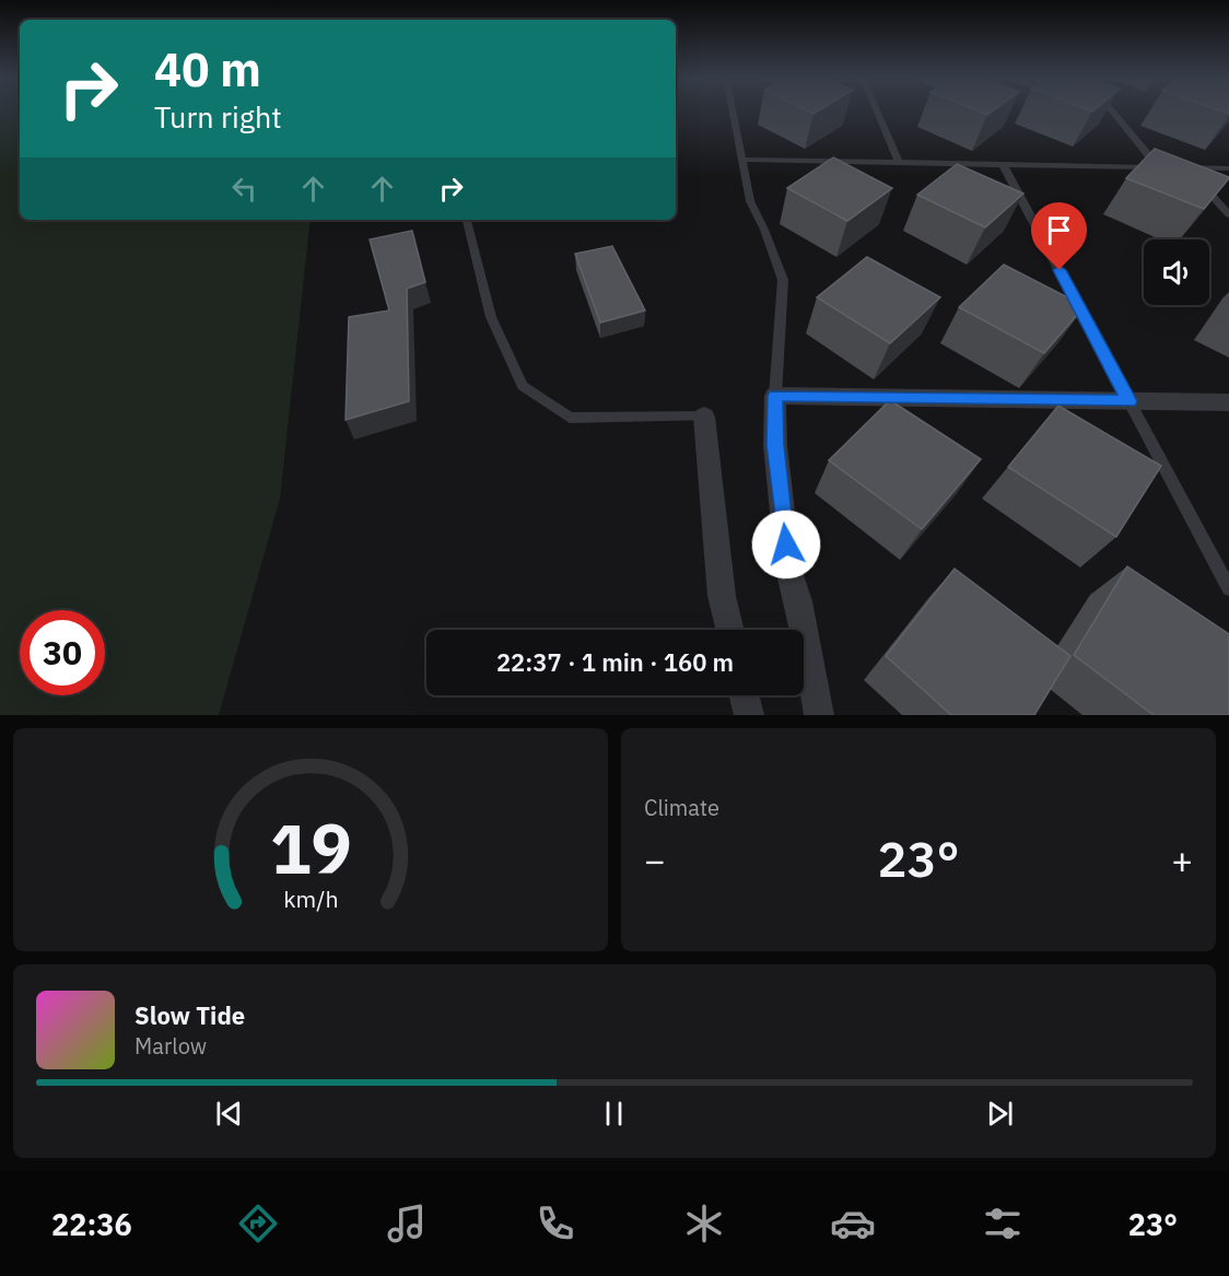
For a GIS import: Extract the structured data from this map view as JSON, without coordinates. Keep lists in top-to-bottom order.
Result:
{
  "page": {
    "turn": ["40 m", "Turn right"],
    "limit": "30",
    "trip": "22:37 · 1 min · 160 m",
    "tile": "Climate",
    "heat": ["−", "23°", "+"],
    "song": ["Slow Tide", "Marlow"],
    "tabs": ["22:36", "23°"],
    "gauge": ["19", "km/h"]
  }
}
